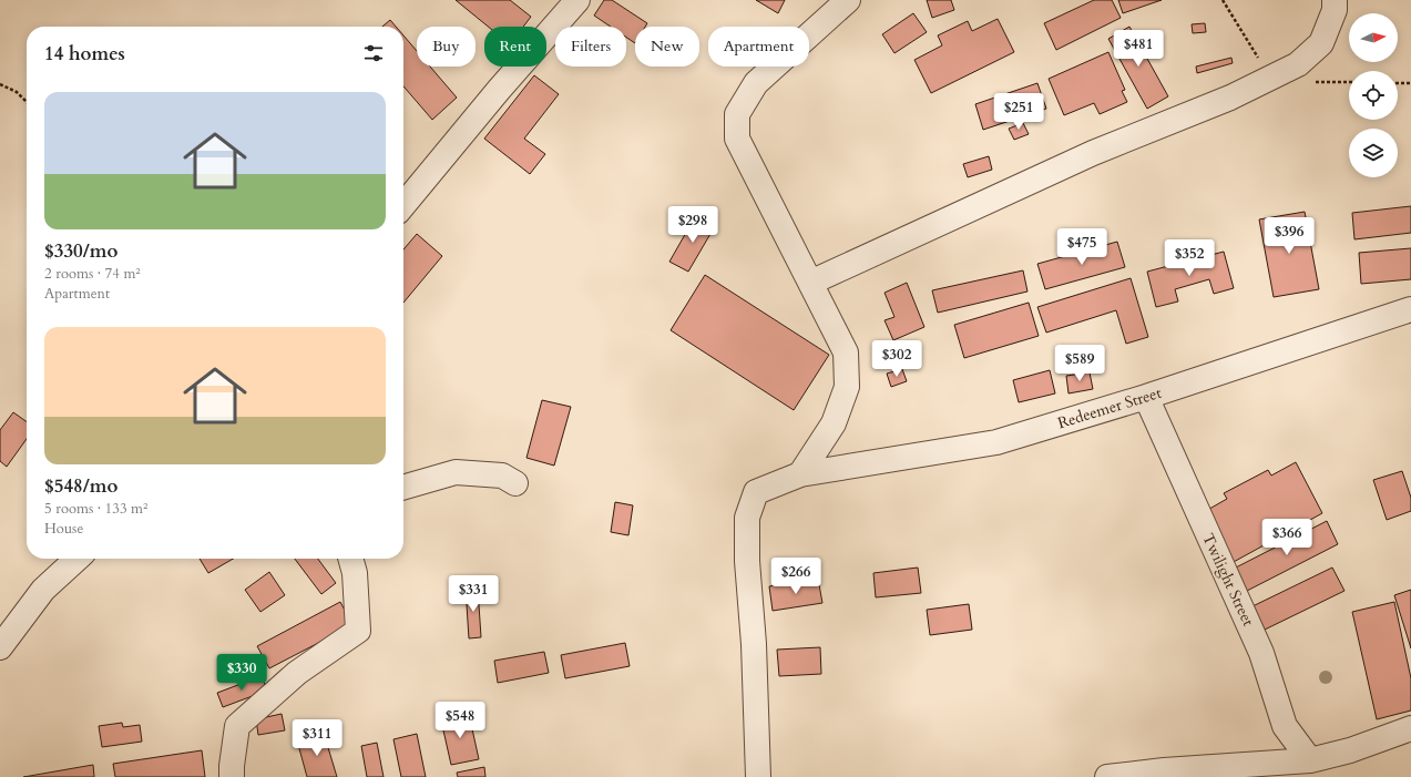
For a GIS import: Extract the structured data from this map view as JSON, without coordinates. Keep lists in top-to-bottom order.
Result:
{
  "streets": {
    "street": ["Redeemer Street", "Twilight Street"]
  },
  "crossings": [
    ["Redeemer Street", "Twilight Street"]
  ],
  "north": "right",
  "page": {
    "chip": [
      "Buy",
      "Rent",
      "Filters",
      "New",
      "Apartment"
    ],
    "heading": "14 homes",
    "price": [
      "$481",
      "$251",
      "$298",
      "$396",
      "$475",
      "$352",
      "$302",
      "$589",
      "$366",
      "$266",
      "$331",
      "$330",
      "$548",
      "$311"
    ],
    "list": [
      {
        "name": "$330/mo",
        "note": "2 rooms · 74 m² · Apartment"
      },
      {
        "name": "$548/mo",
        "note": "5 rooms · 133 m² · House"
      }
    ]
  }
}
